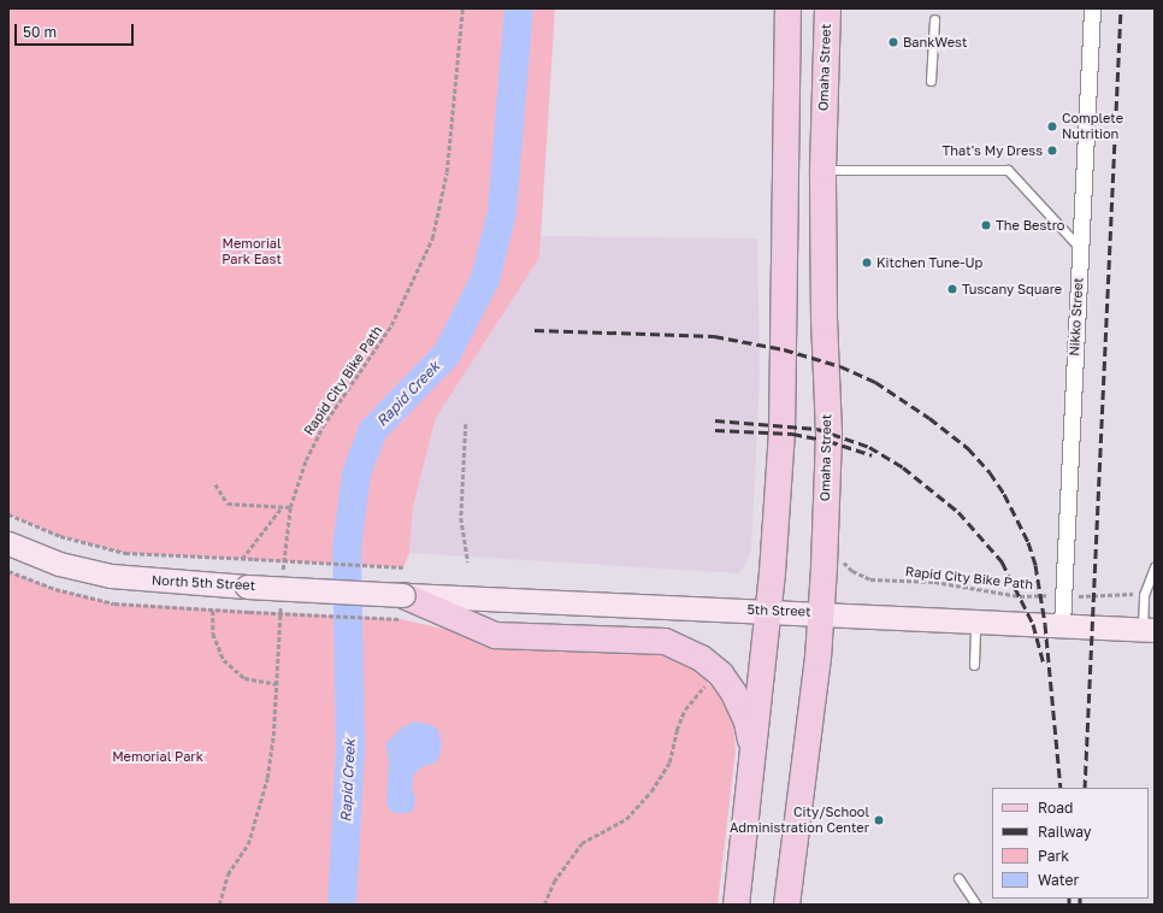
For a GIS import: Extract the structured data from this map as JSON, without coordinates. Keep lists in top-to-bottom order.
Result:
{
  "streets": {
    "main road": ["Omaha Street", "North 5th Street", "5th Street"],
    "street": ["Nikko Street"],
    "path": ["Rapid City Bike Path"]
  },
  "crossings": [
    ["Omaha Street", "5th Street"],
    ["Nikko Street", "Rapid City Bike Path"],
    ["Nikko Street", "5th Street"],
    ["North 5th Street", "5th Street"]
  ],
  "water": ["Rapid Creek"],
  "parks": ["Memorial Park East", "Memorial Park"],
  "places": [
    "BankWest",
    "Complete Nutrition",
    "That's My Dress",
    "The Bestro",
    "Kitchen Tune-Up",
    "Tuscany Square",
    "City/School Administration Center"
  ],
  "legend": [
    "Road",
    "Railway",
    "Park",
    "Water"
  ],
  "scale_bar": "50 m"
}
